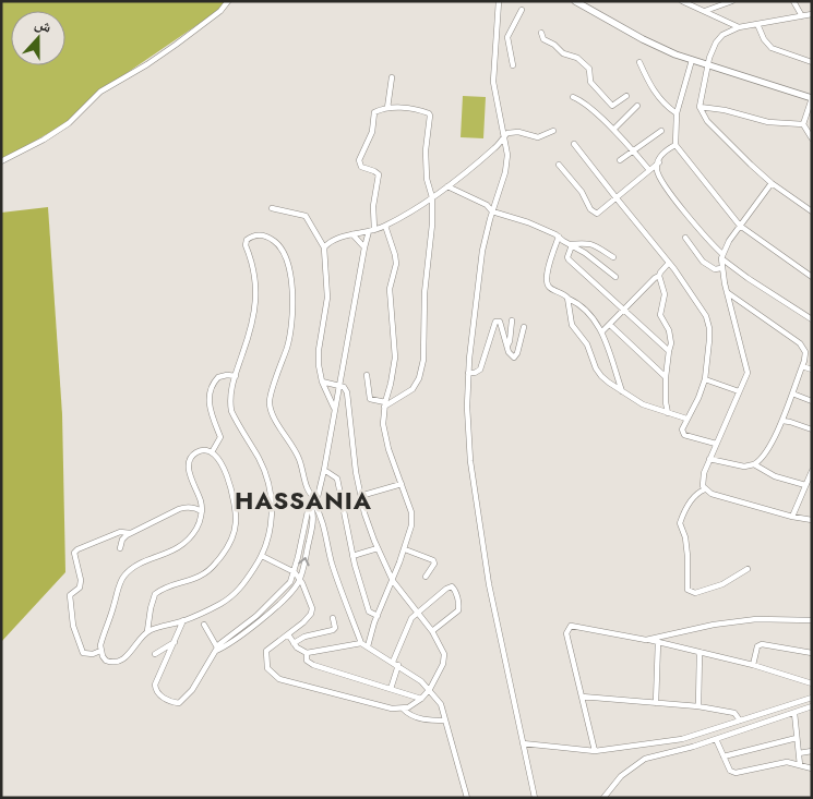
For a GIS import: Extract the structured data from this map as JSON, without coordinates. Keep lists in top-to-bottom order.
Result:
{
  "districts": ["HASSANIA"],
  "north": "top"
}
